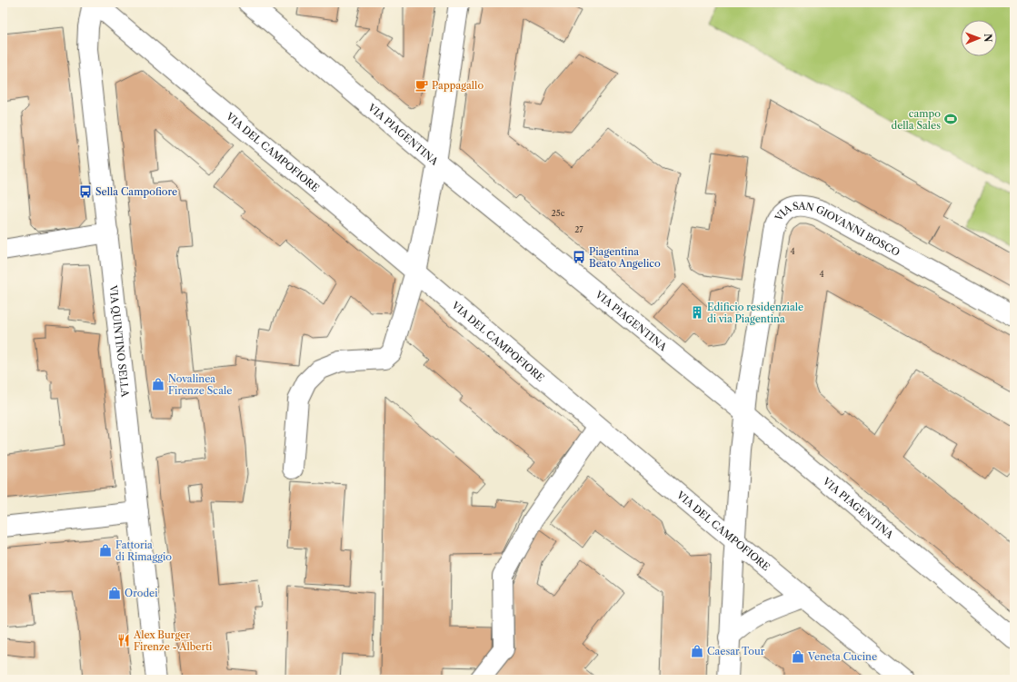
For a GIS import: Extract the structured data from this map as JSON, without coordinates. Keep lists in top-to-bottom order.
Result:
{
  "streets": {
    "street": [
      "VIA PIAGENTINA",
      "VIA DEL CAMPOFIORE",
      "VIA SAN GIOVANNI BOSCO",
      "VIA QUINTINO SELLA"
    ]
  },
  "crossings": [
    ["VIA PIAGENTINA", "VIA SAN GIOVANNI BOSCO"],
    ["VIA DEL CAMPOFIORE", "VIA SAN GIOVANNI BOSCO"],
    ["VIA DEL CAMPOFIORE", "VIA QUINTINO SELLA"]
  ],
  "places": {
    "cafe": ["Pappagallo"],
    "sports": ["campo della Sales"],
    "bus stop": ["Sella Campofiore", "Piagentina Beato Angelico"],
    "building": ["Edificio residenziale di via Piagentina"],
    "shop": [
      "Novalinea Firenze Scale",
      "Fattoria di Rimaggio",
      "Orodei",
      "Caesar Tour",
      "Veneta Cucine"
    ],
    "restaurant": ["Alex Burger Firenze - Alberti"]
  },
  "house_numbers": [
    "25c",
    "27",
    "4",
    "4"
  ],
  "north": "right"
}
